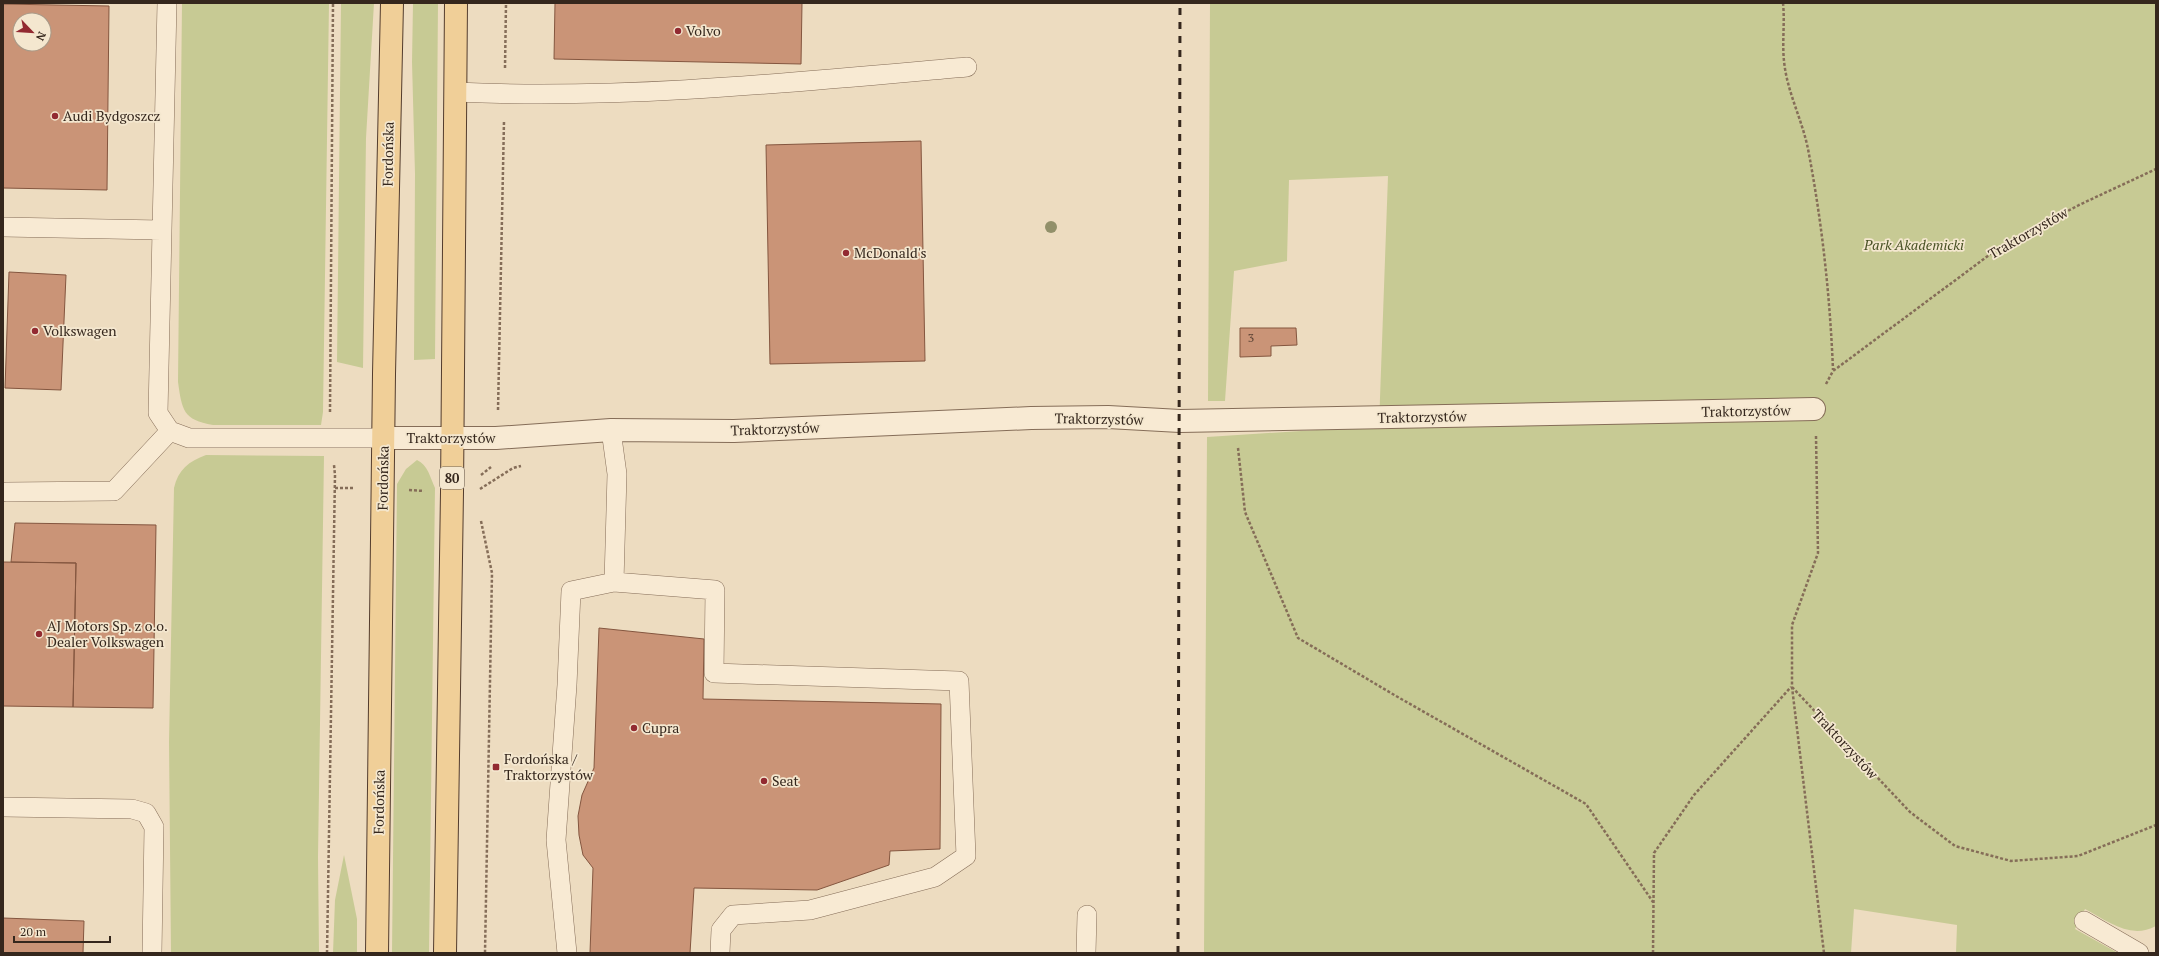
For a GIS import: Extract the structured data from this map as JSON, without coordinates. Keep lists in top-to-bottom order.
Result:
{
  "streets": {
    "main road": ["Fordońska", "80"],
    "street": ["Traktorzystów"]
  },
  "crossings": [
    ["Fordońska", "Traktorzystów"],
    ["Traktorzystów", "80"]
  ],
  "parks": ["Park Akademicki"],
  "places": {
    "other": [
      "Volvo",
      "Audi Bydgoszcz",
      "McDonald's",
      "Volkswagen",
      "AJ Motors Sp. z o.o. Dealer Volkswagen",
      "Cupra",
      "Seat"
    ],
    "transit": ["Fordońska / Traktorzystów"]
  },
  "house_numbers": ["3"],
  "scale_bar": "20 m",
  "north": "bottom right"
}
